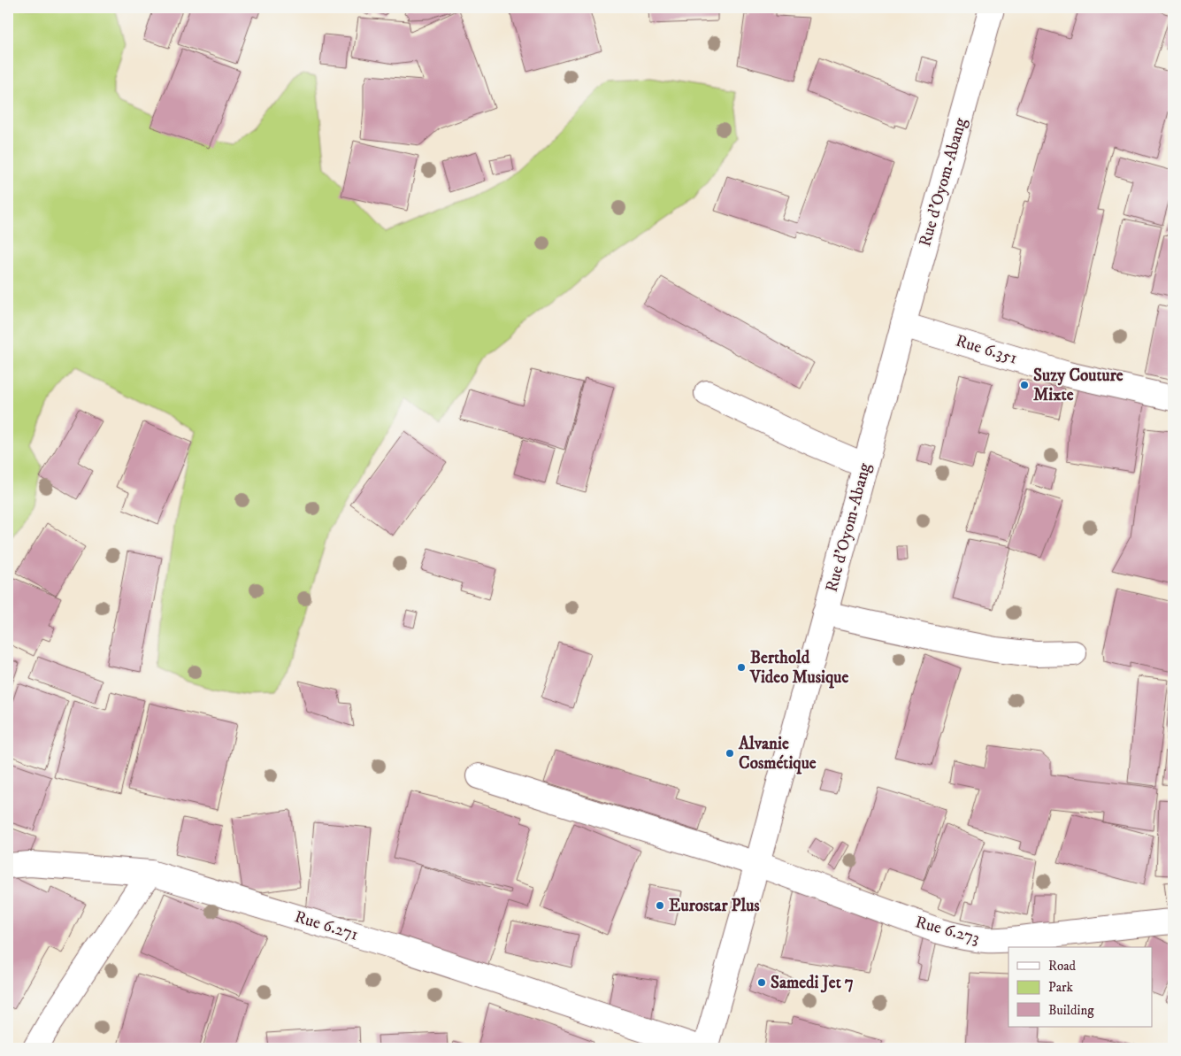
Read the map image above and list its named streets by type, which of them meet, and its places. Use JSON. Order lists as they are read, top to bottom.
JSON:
{
  "streets": {
    "street": [
      "Rue d'Oyom-Abang",
      "Rue 6.351",
      "Rue 6.271",
      "Rue 6.273"
    ]
  },
  "crossings": [
    ["Rue d'Oyom-Abang", "Rue 6.351"],
    ["Rue d'Oyom-Abang", "Rue 6.273"]
  ],
  "places": [
    "Suzy Couture Mixte",
    "Berthold Video Musique",
    "Alvanie Cosmétique",
    "Eurostar Plus",
    "Samedi Jet 7"
  ],
  "legend": ["Road", "Park", "Building"]
}
